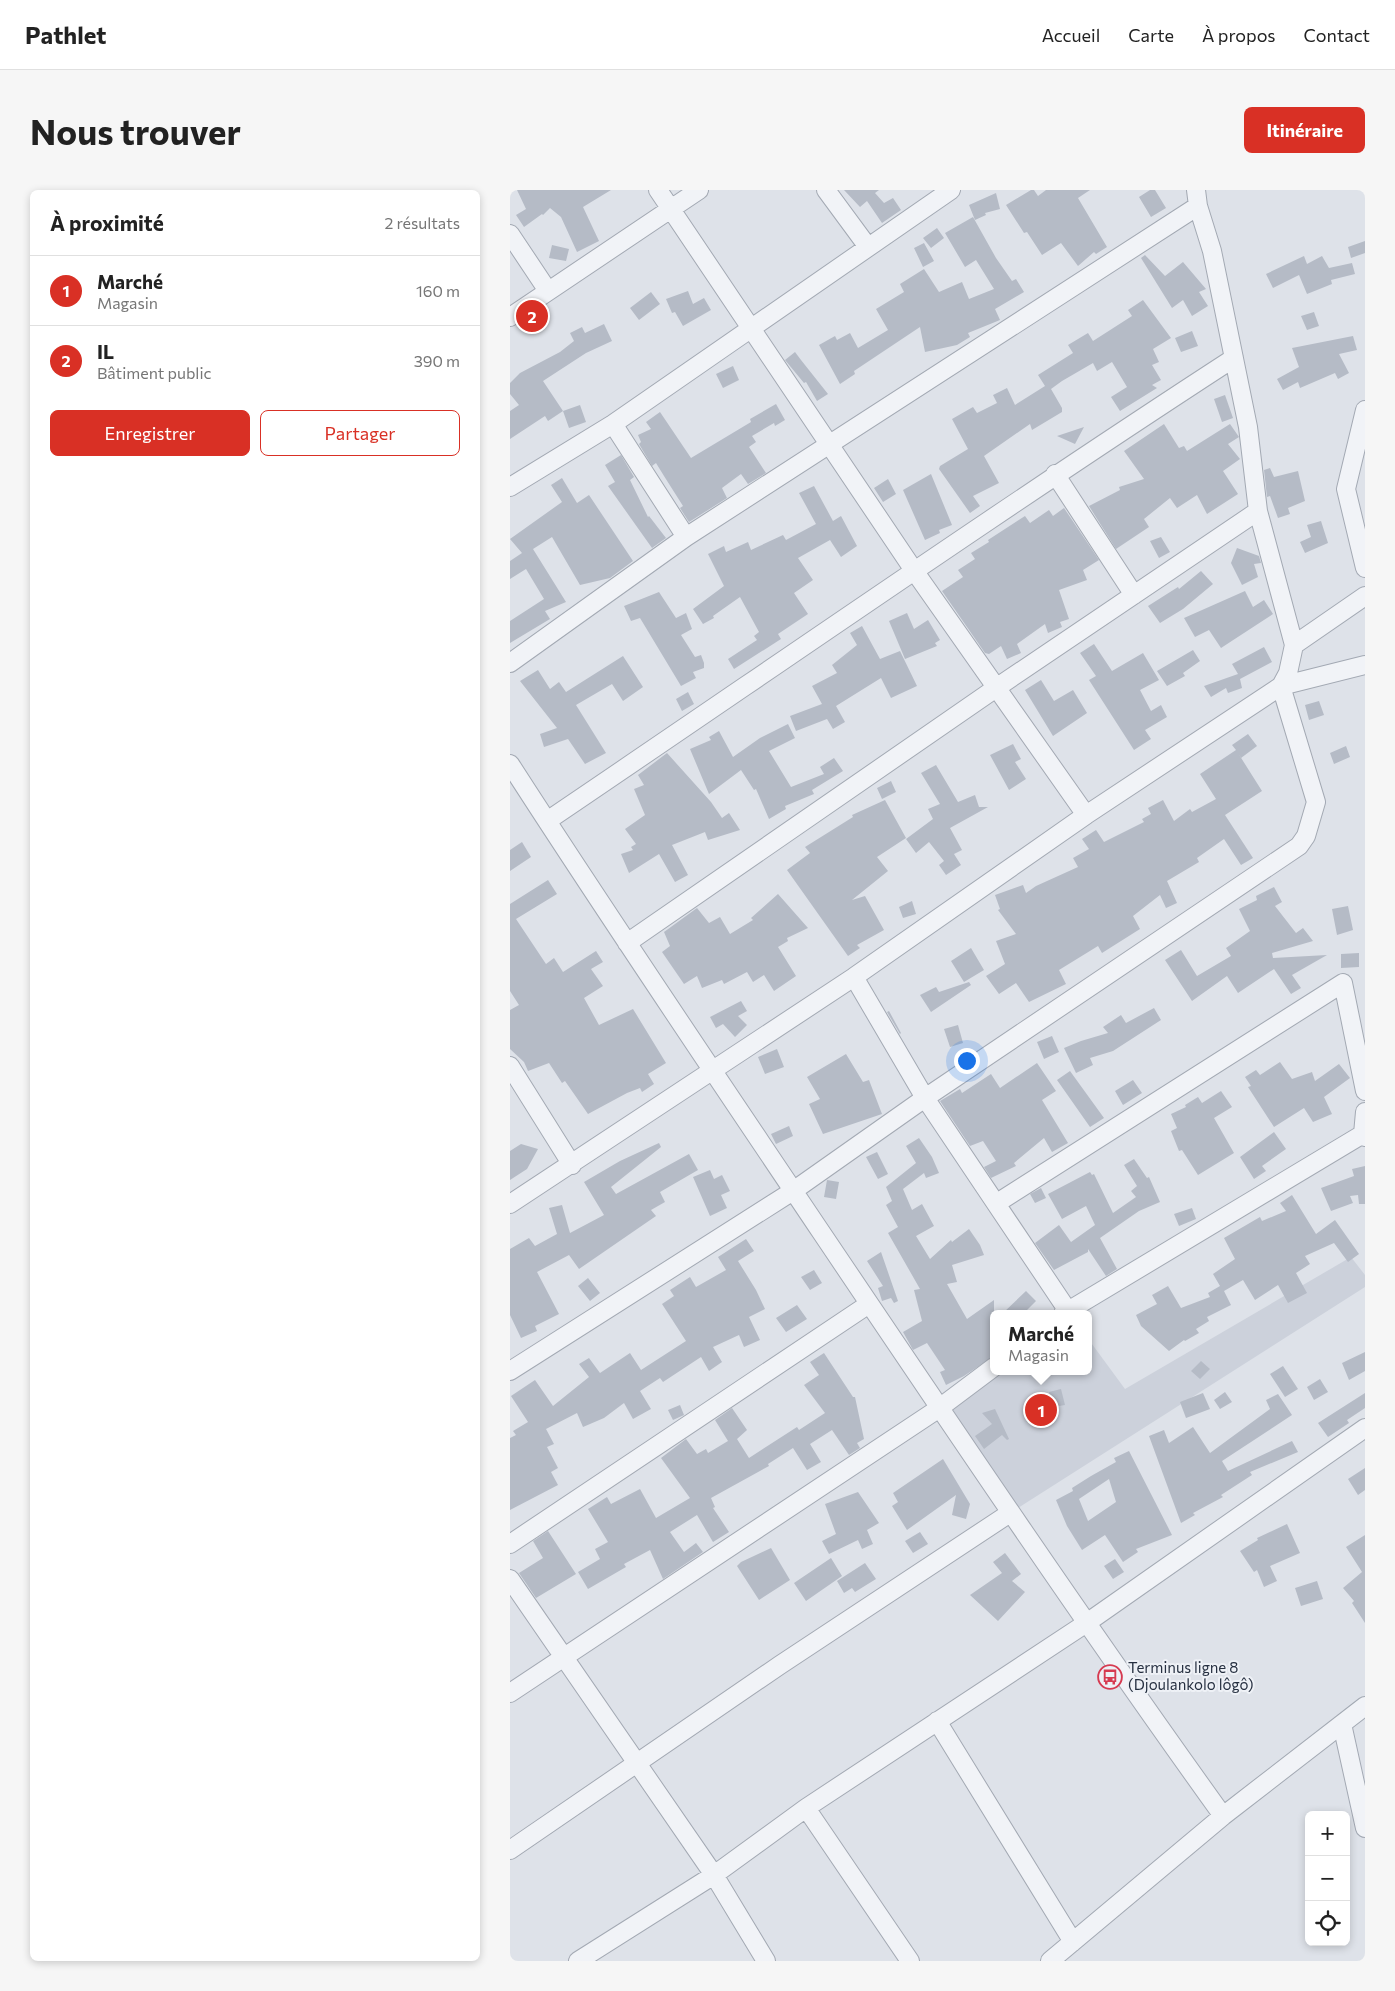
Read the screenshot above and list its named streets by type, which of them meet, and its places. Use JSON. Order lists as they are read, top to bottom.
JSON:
{
  "places": {
    "bus stop": ["Terminus ligne 8 (Djoulankolo lôgô)"]
  },
  "page": {
    "header": "Pathlet",
    "nav": [
      "Accueil",
      "Carte",
      "À propos",
      "Contact"
    ],
    "buttons": [
      "Itinéraire",
      ["Enregistrer", "Partager"]
    ],
    "title": "Nous trouver",
    "heading": ["À proximité", "2 résultats"],
    "list": [
      {
        "mark": "1",
        "name": "Marché",
        "note": "Magasin",
        "value": "160 m"
      },
      {
        "mark": "2",
        "name": "IL",
        "note": "Bâtiment public",
        "value": "390 m"
      }
    ],
    "pins": ["2", "1"],
    "popup": ["Marché", "Magasin"],
    "map_buttons": ["+", "−"]
  }
}
